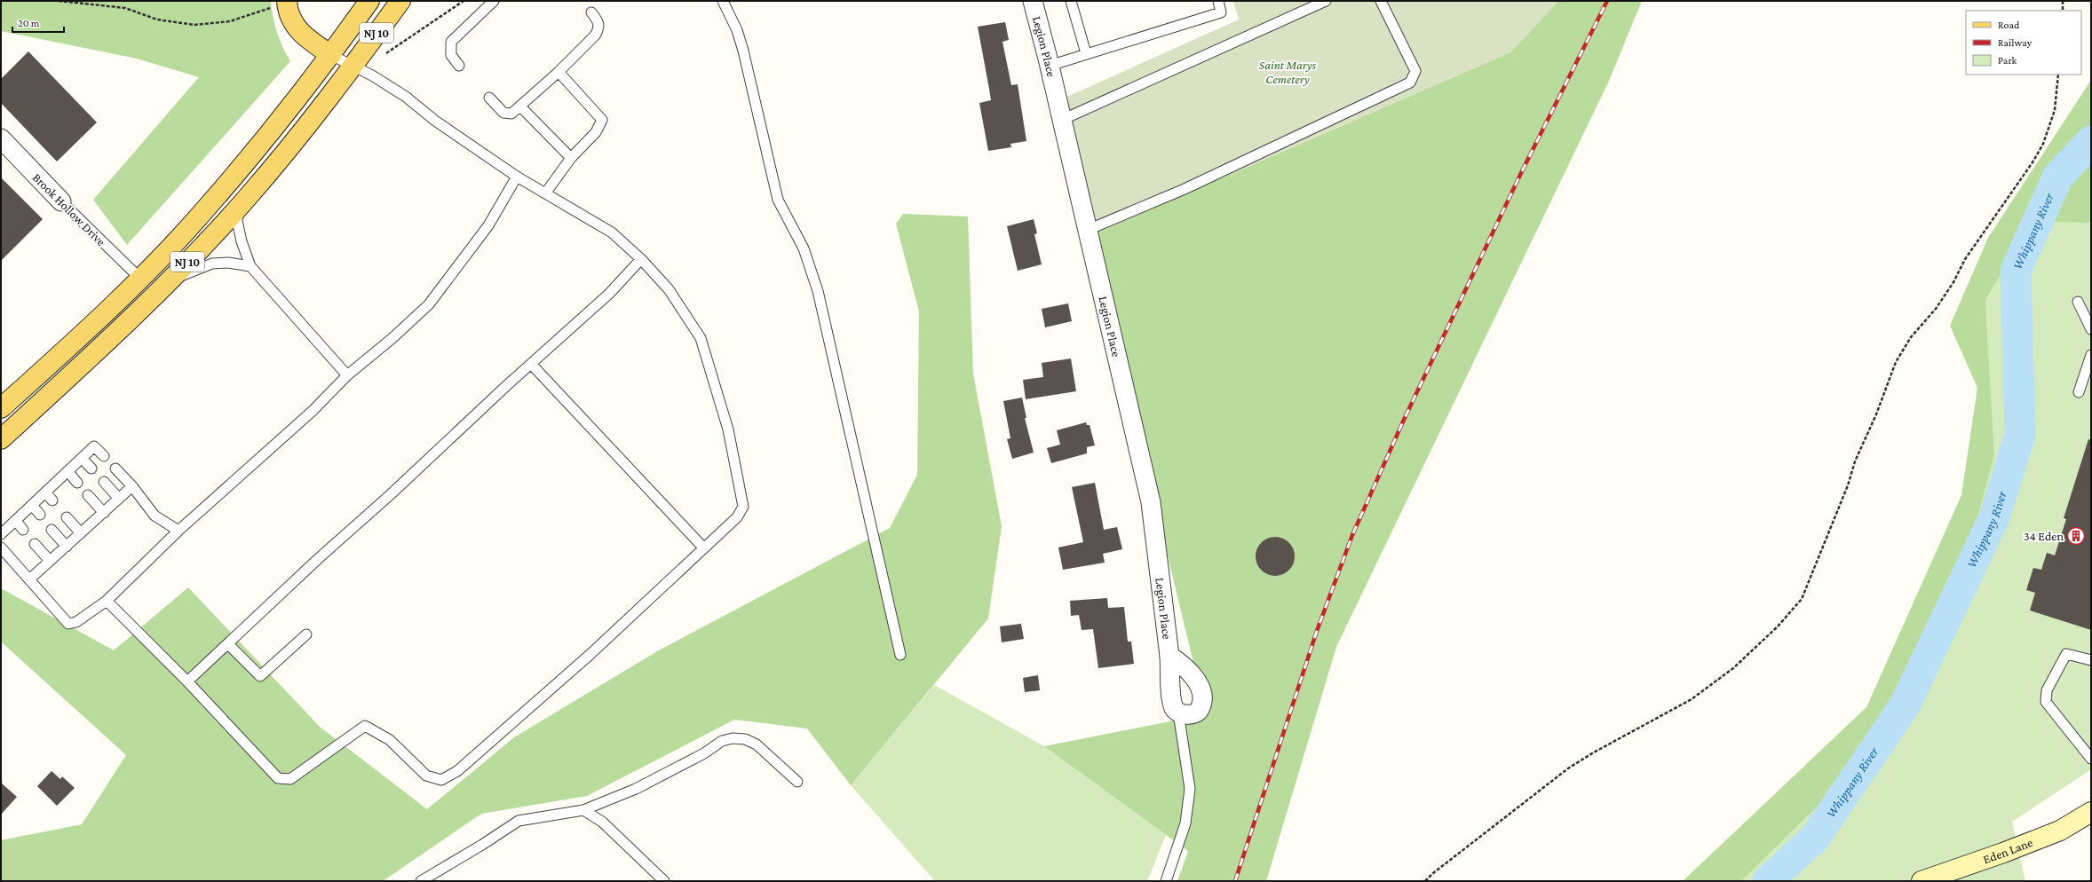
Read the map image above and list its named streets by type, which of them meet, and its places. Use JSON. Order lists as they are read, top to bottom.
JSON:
{
  "streets": {
    "main road": ["NJ 10"],
    "street": ["Legion Place", "Brook Hollow Drive", "Eden Lane"]
  },
  "crossings": [
    ["NJ 10", "Brook Hollow Drive"]
  ],
  "water": ["Whippany River"],
  "parks": ["Saint Marys Cemetery"],
  "places": {
    "building": ["34 Eden"]
  },
  "legend": ["Road", "Railway", "Park"],
  "scale_bar": "20 m"
}
